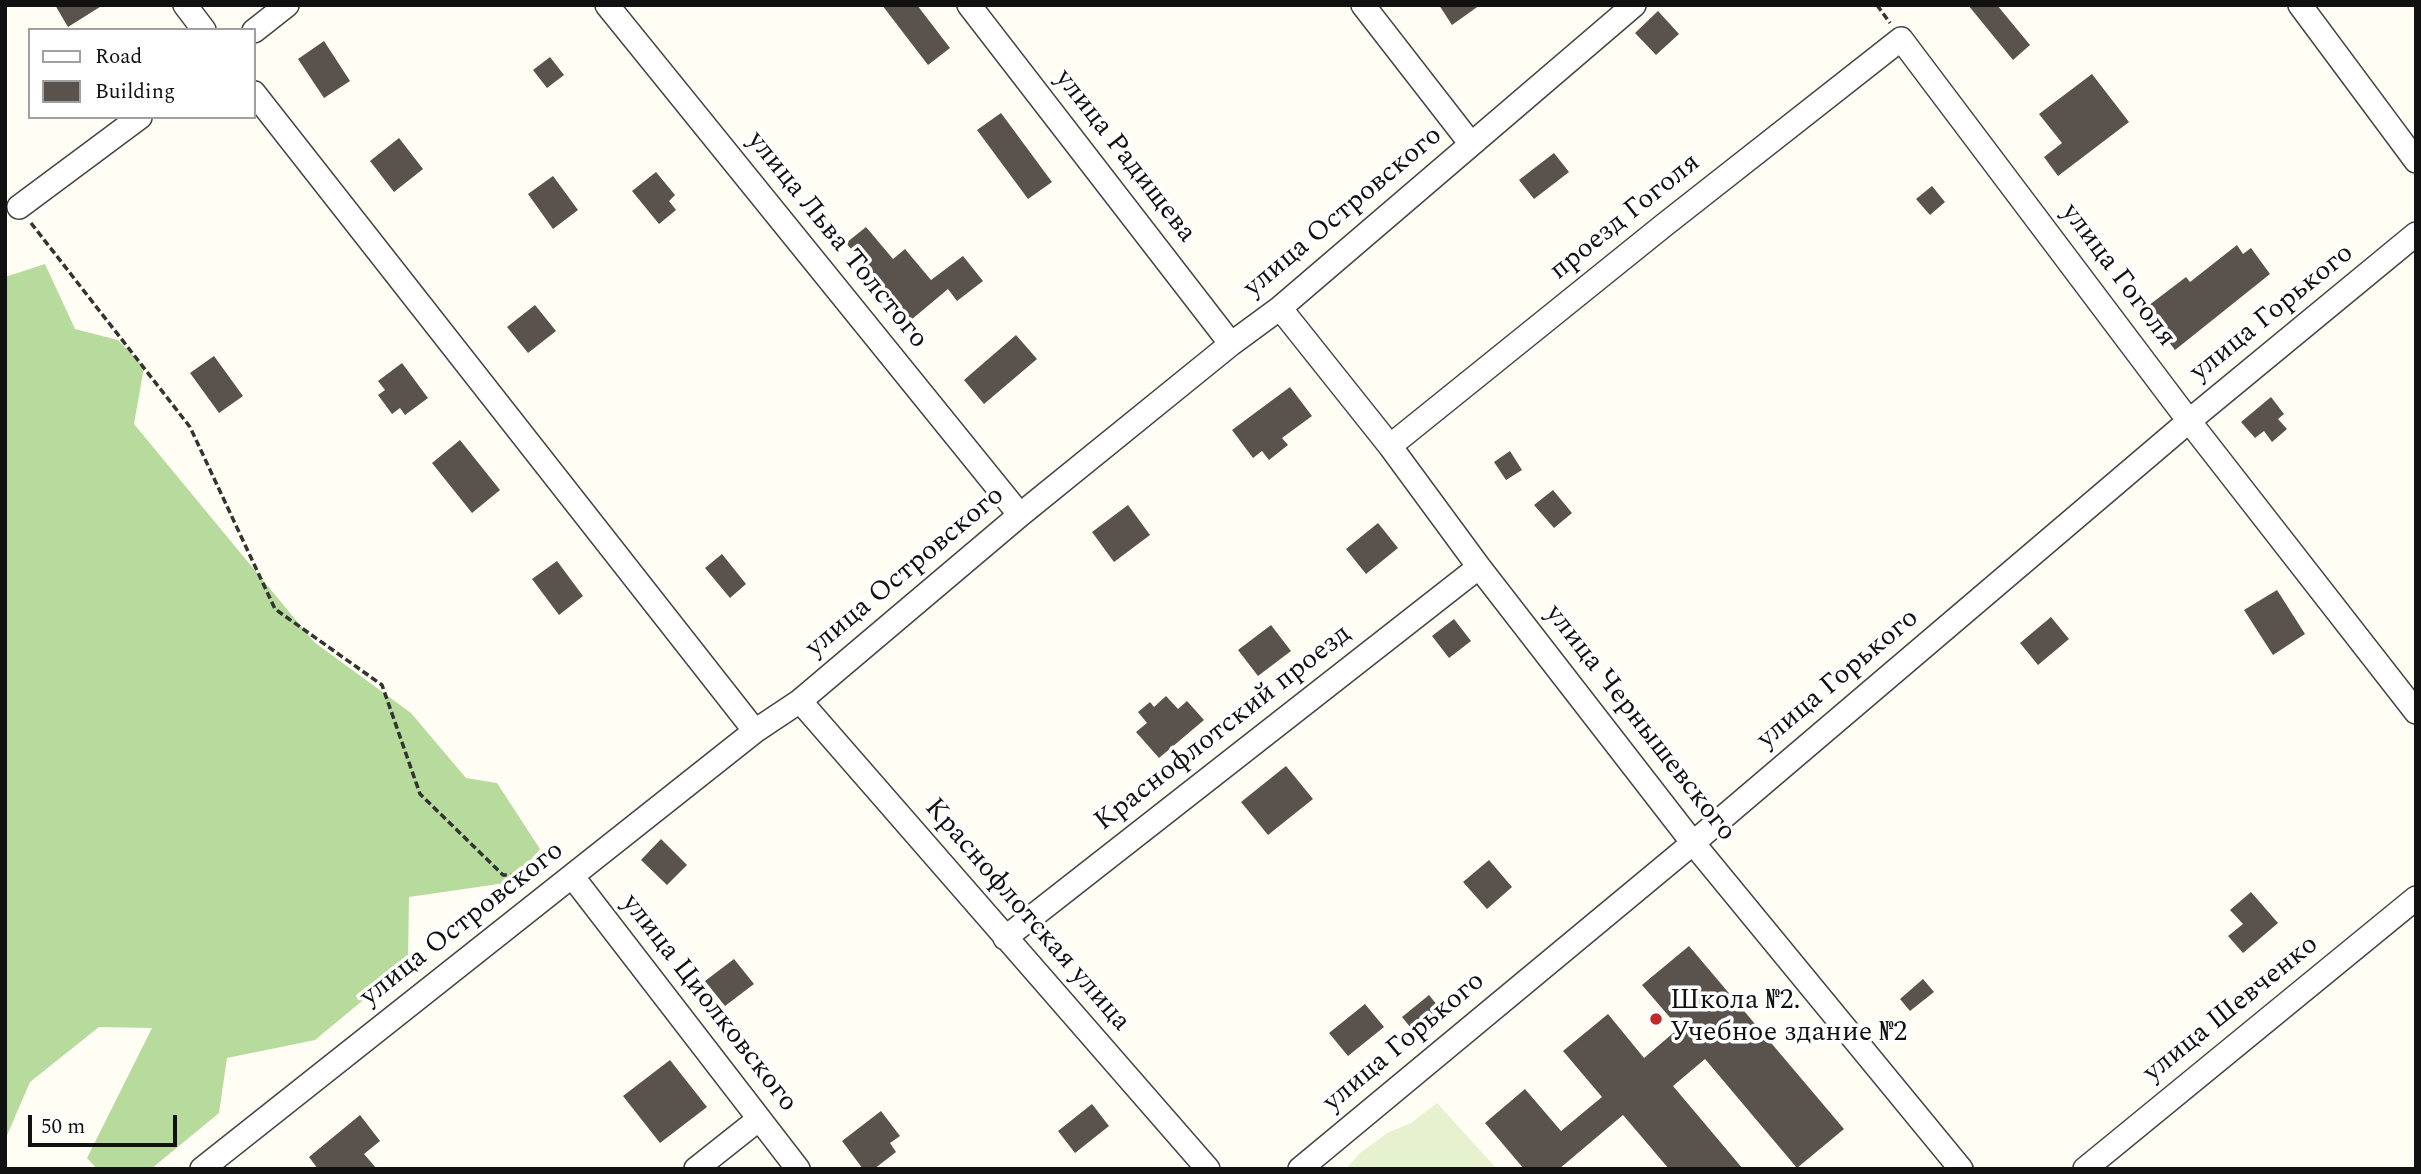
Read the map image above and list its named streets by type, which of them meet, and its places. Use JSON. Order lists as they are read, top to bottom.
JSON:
{
  "streets": {
    "street": [
      "улица Радищева",
      "улица Островского",
      "проезд Гоголя",
      "улица Льва Толстого",
      "улица Гоголя",
      "улица Горького",
      "улица Чернышевского",
      "Краснофлотский проезд",
      "Краснофлотская улица",
      "улица Циолковского",
      "улица Шевченко"
    ]
  },
  "crossings": [
    ["улица Радищева", "улица Островского"],
    ["улица Островского", "улица Льва Толстого"],
    ["улица Островского", "улица Чернышевского"],
    ["улица Островского", "Краснофлотская улица"],
    ["улица Островского", "улица Циолковского"],
    ["проезд Гоголя", "улица Гоголя"],
    ["проезд Гоголя", "улица Чернышевского"],
    ["улица Гоголя", "улица Горького"],
    ["улица Горького", "улица Чернышевского"],
    ["улица Чернышевского", "Краснофлотский проезд"],
    ["Краснофлотский проезд", "Краснофлотская улица"]
  ],
  "places": ["Школа №2. Учебное здание №2"],
  "legend": ["Road", "Building"],
  "scale_bar": "50 m"
}
